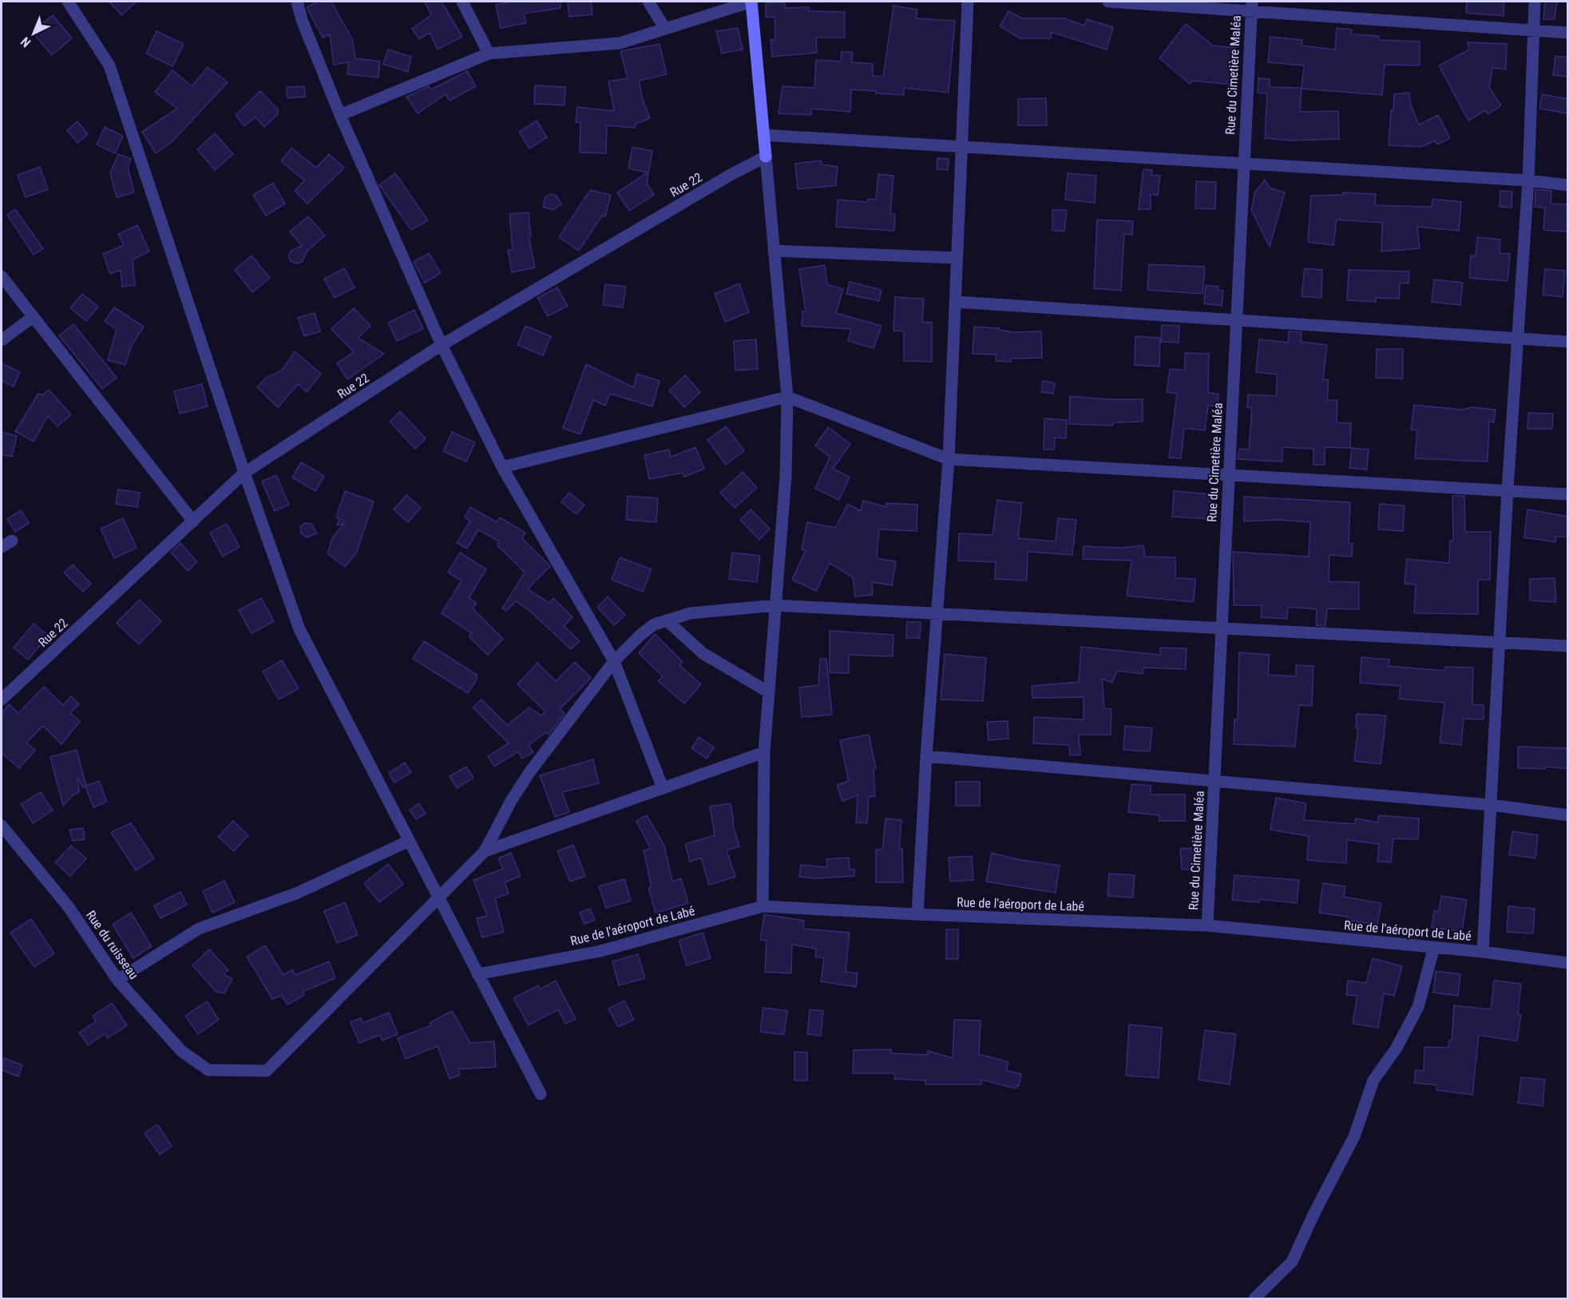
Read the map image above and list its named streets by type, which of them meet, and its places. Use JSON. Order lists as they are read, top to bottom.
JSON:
{
  "streets": {
    "street": [
      "Rue du Cimetière Maléa",
      "Rue 22",
      "Rue de l'aéroport de Labé",
      "Rue du ruisseau"
    ]
  },
  "crossings": [
    ["Rue du Cimetière Maléa", "Rue de l'aéroport de Labé"]
  ],
  "north": "bottom left"
}
